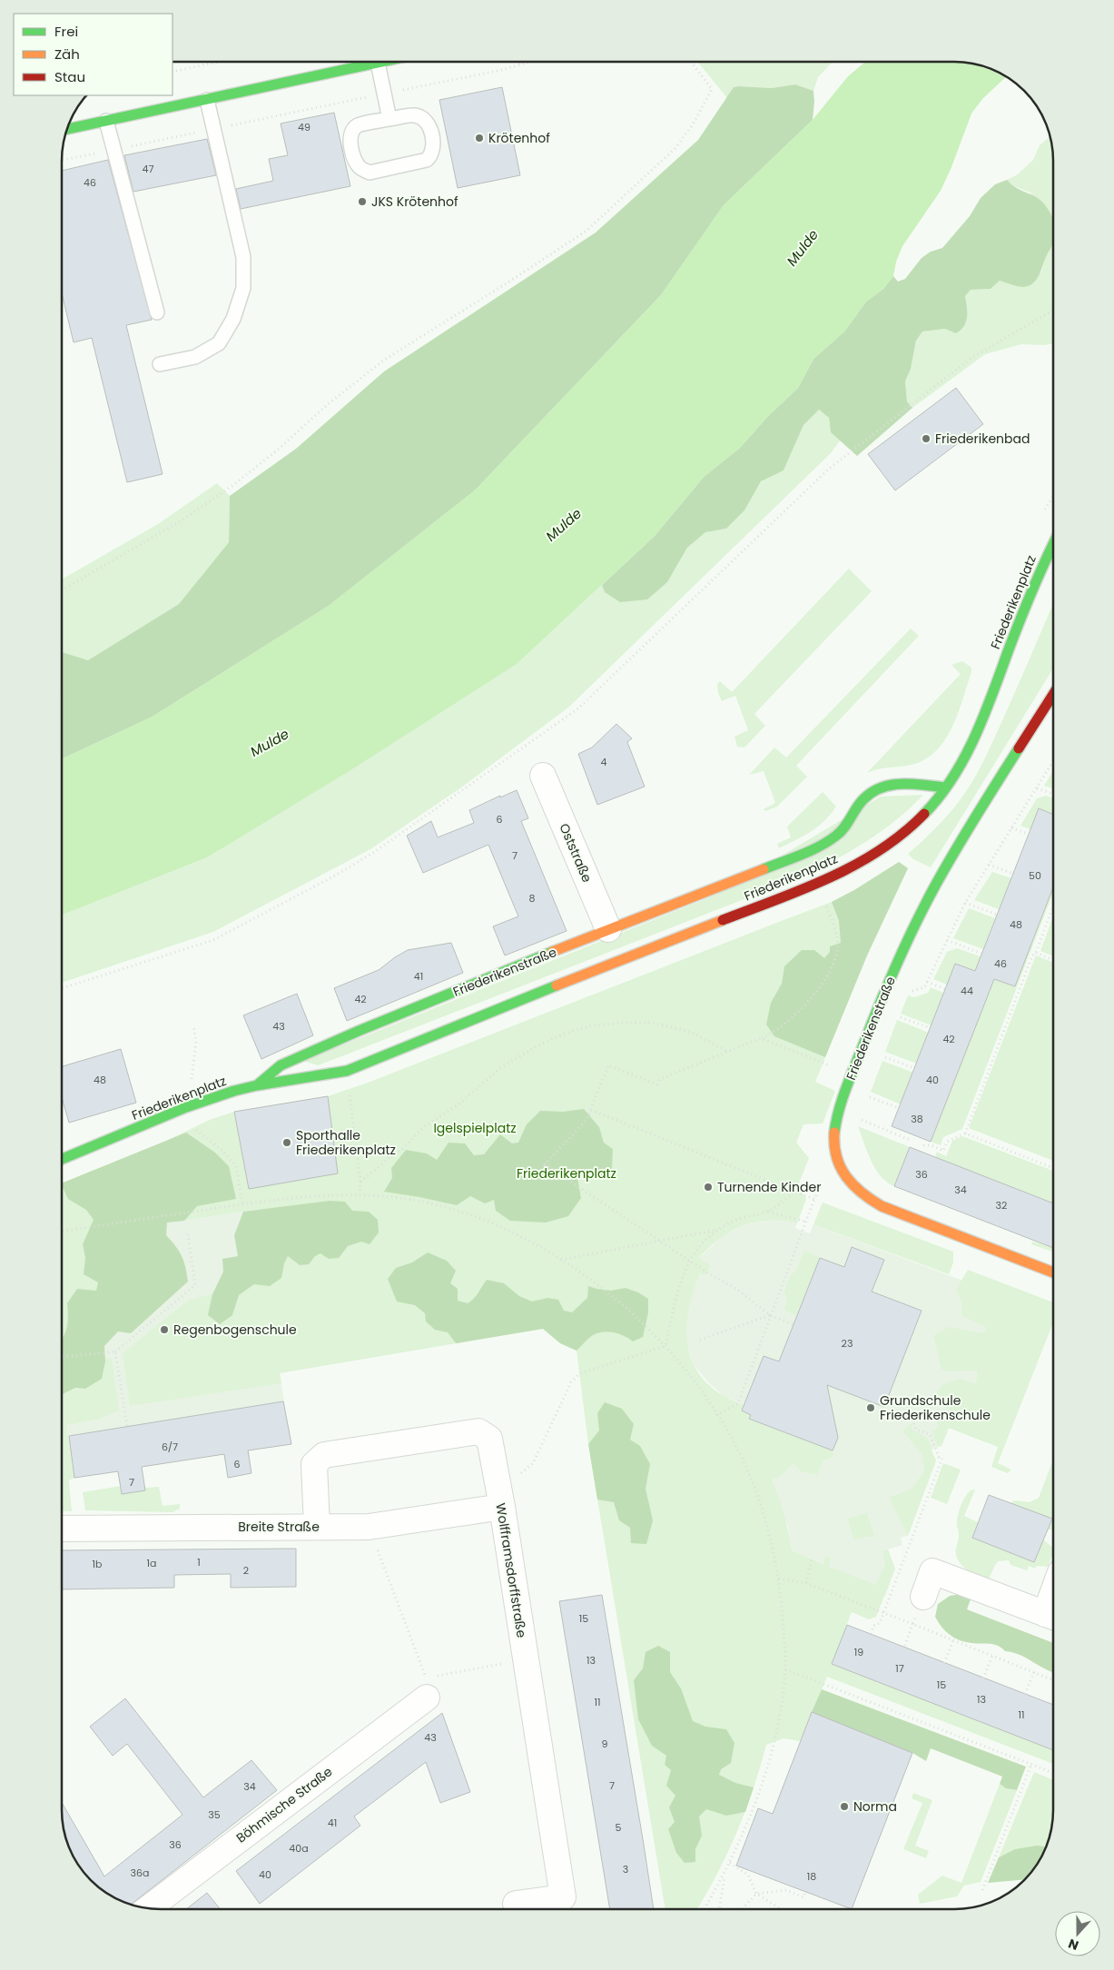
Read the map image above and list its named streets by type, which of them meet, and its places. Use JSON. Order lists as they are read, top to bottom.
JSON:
{
  "streets": {
    "main road": ["Friederikenplatz", "Friederikenstraße"],
    "street": [
      "Oststraße",
      "Breite Straße",
      "Wolfframsdorffstraße",
      "Böhmische Straße"
    ]
  },
  "crossings": [
    ["Friederikenplatz", "Friederikenstraße"],
    ["Oststraße", "Friederikenstraße"],
    ["Breite Straße", "Wolfframsdorffstraße"]
  ],
  "water": ["Mulde"],
  "parks": ["Igelspielplatz", "Friederikenplatz"],
  "places": [
    "Krötenhof",
    "JKS Krötenhof",
    "Friederikenbad",
    "Sporthalle Friederikenplatz",
    "Turnende Kinder",
    "Regenbogenschule",
    "Grundschule Friederikenschule",
    "Norma"
  ],
  "house_numbers": [
    "49",
    "47",
    "46",
    "4",
    "6",
    "7",
    "50",
    "8",
    "48",
    "46",
    "41",
    "44",
    "42",
    "43",
    "42",
    "48",
    "40",
    "38",
    "36",
    "34",
    "32",
    "23",
    "6/7",
    "6",
    "7",
    "1",
    "1a",
    "1b",
    "2",
    "15",
    "19",
    "13",
    "17",
    "15",
    "13",
    "11",
    "11",
    "43",
    "9",
    "7",
    "34",
    "35",
    "41",
    "5",
    "36",
    "40a",
    "3",
    "36a",
    "40",
    "18"
  ],
  "legend": ["Frei", "Zäh", "Stau"],
  "north": "bottom"
}
